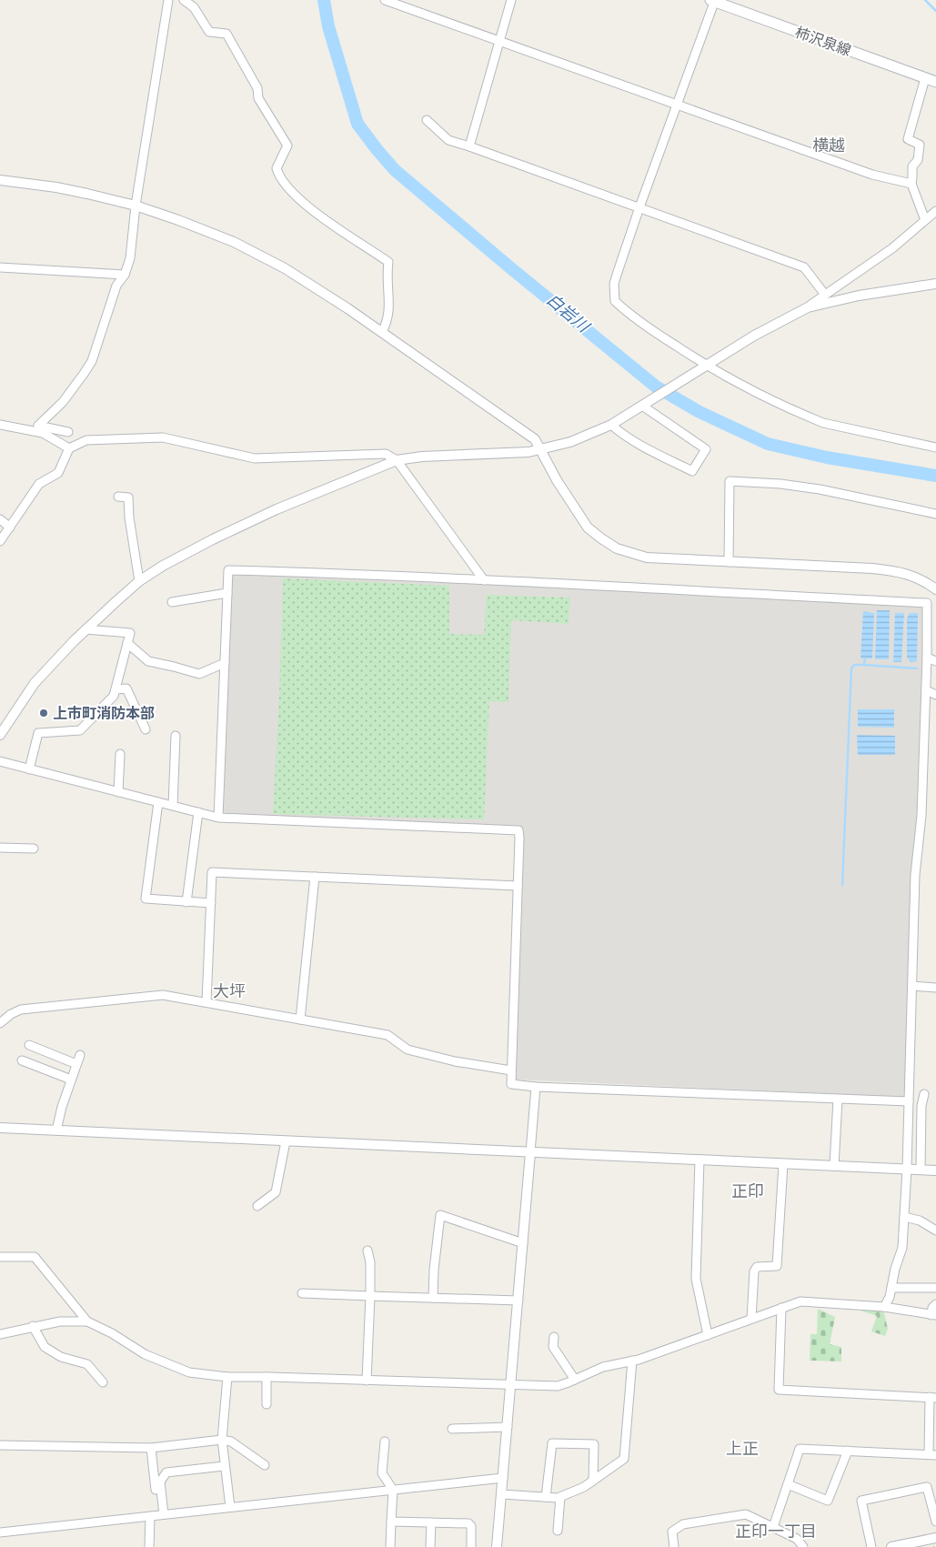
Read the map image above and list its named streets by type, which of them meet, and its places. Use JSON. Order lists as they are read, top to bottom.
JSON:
{
  "streets": {
    "main road": ["柿沢泉線"]
  },
  "districts": [
    "横越",
    "大坪",
    "正印",
    "上正",
    "正印一丁目"
  ],
  "water": ["白岩川"],
  "places": ["上市町消防本部"]
}
